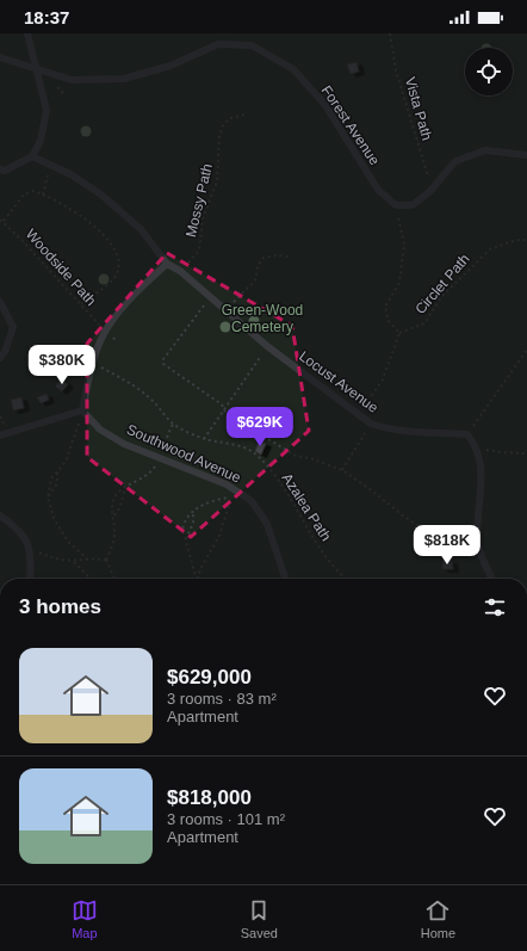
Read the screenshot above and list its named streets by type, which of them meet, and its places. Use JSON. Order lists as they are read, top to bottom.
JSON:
{
  "streets": {
    "lane": ["Forest Avenue", "Locust Avenue", "Southwood Avenue"],
    "path": [
      "Vista Path",
      "Mossy Path",
      "Woodside Path",
      "Circlet Path",
      "Azalea Path"
    ]
  },
  "crossings": [
    ["Mossy Path", "Locust Avenue"]
  ],
  "parks": ["Green-Wood Cemetery"],
  "page": {
    "status": "18:37",
    "price": ["$380K", "$629K", "$818K"],
    "heading": "3 homes",
    "list": [
      {
        "name": "$629,000",
        "note": "3 rooms · 83 m² · Apartment"
      },
      {
        "name": "$818,000",
        "note": "3 rooms · 101 m² · Apartment"
      }
    ],
    "tabs": ["Map", "Saved", "Home"]
  }
}
